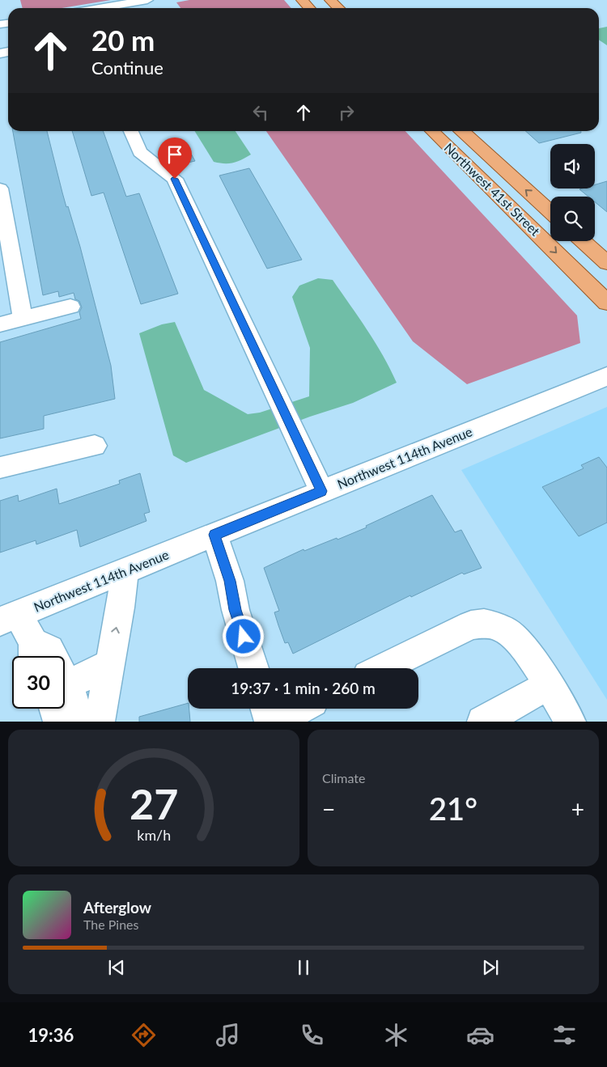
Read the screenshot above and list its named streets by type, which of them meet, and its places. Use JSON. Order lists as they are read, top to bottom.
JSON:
{
  "streets": {
    "main road": ["Northwest 41st Street"],
    "street": ["Northwest 114th Avenue"]
  },
  "page": {
    "turn": ["20 m", "Continue"],
    "limit": "30",
    "trip": "19:37 · 1 min · 260 m",
    "tile": "Climate",
    "heat": ["−", "21°", "+"],
    "song": ["Afterglow", "The Pines"],
    "tabs": "19:36",
    "gauge": ["27", "km/h"]
  }
}
